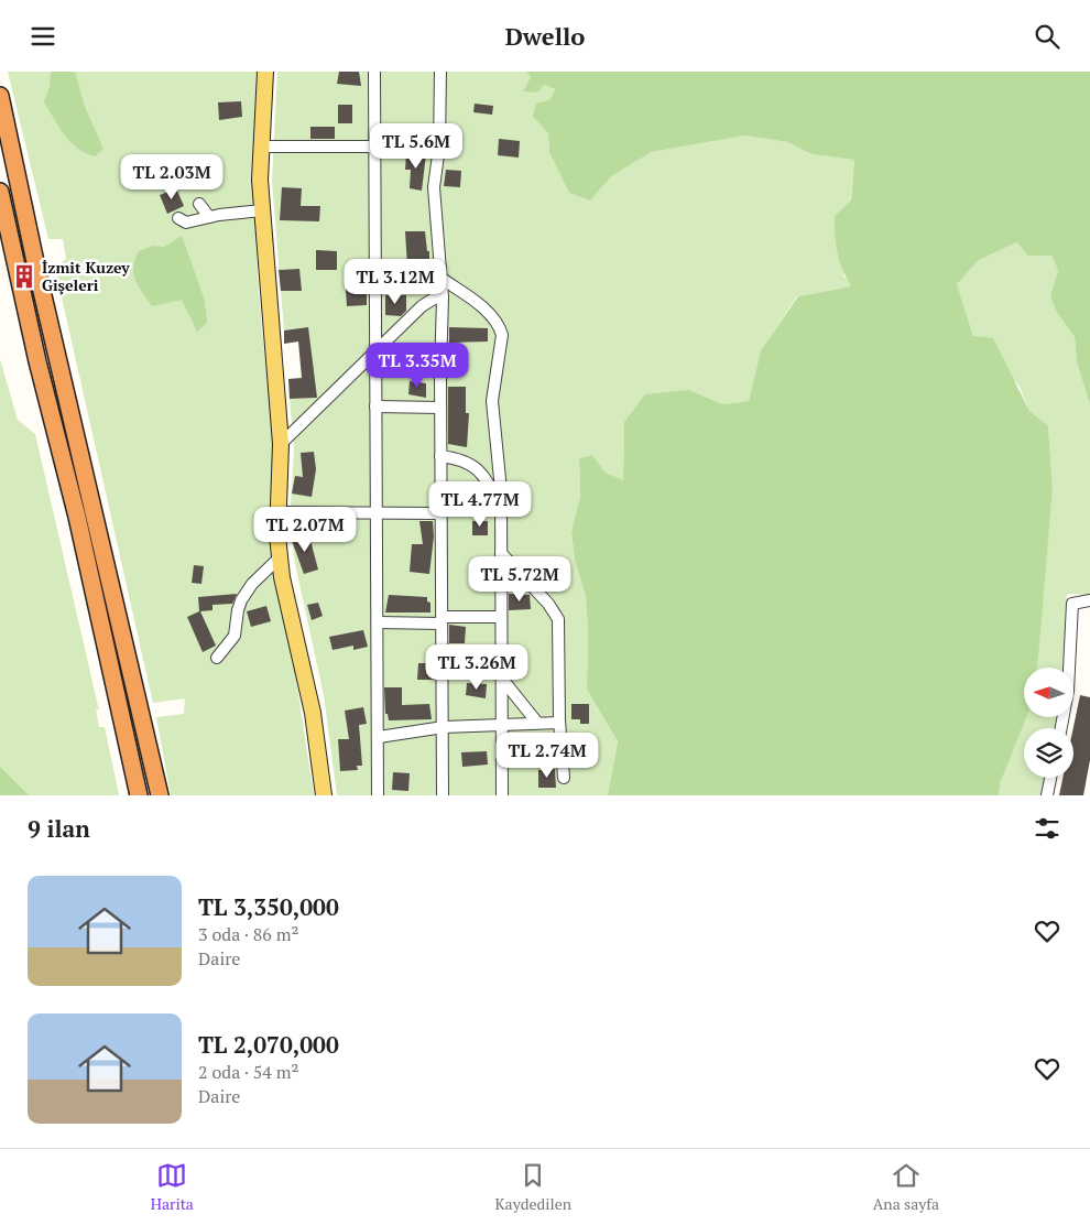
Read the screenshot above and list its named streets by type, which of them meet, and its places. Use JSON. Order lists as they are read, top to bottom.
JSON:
{
  "places": {
    "building": ["İzmit Kuzey Gişeleri"]
  },
  "north": "left",
  "page": {
    "header": "Dwello",
    "price": [
      "TL 5.6M",
      "TL 2.03M",
      "TL 3.12M",
      "TL 3.35M",
      "TL 4.77M",
      "TL 2.07M",
      "TL 5.72M",
      "TL 3.26M",
      "TL 2.74M"
    ],
    "heading": "9 ilan",
    "list": [
      {
        "name": "TL 3,350,000",
        "note": "3 oda · 86 m² · Daire"
      },
      {
        "name": "TL 2,070,000",
        "note": "2 oda · 54 m² · Daire"
      }
    ],
    "tabs": ["Harita", "Kaydedilen", "Ana sayfa"]
  }
}
